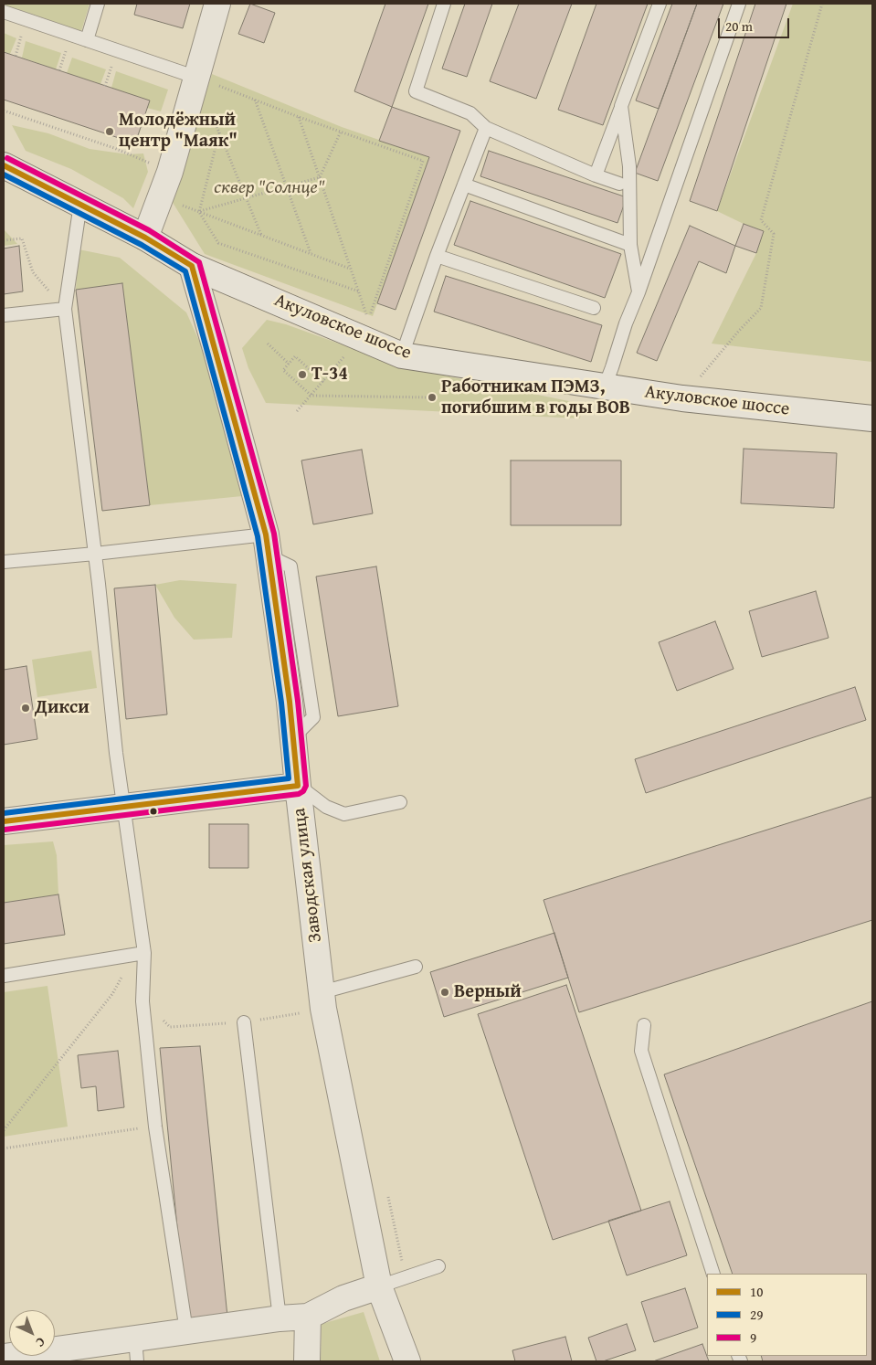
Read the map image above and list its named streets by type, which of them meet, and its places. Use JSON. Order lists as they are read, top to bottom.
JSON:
{
  "streets": {
    "street": ["Акуловское шоссе", "Заводская улица"]
  },
  "crossings": [
    ["Акуловское шоссе", "Заводская улица"]
  ],
  "parks": ["сквер \"Солнце\""],
  "places": [
    "Молодёжный центр \"Маяк\"",
    "Т-34",
    "Работникам ПЭМЗ, погибшим в годы ВОВ",
    "Дикси",
    "Верный"
  ],
  "lines": ["transit line 9", "transit line 10", "transit line 29"],
  "legend": ["10", "29", "9"],
  "scale_bar": "20 m",
  "north": "bottom right"
}
